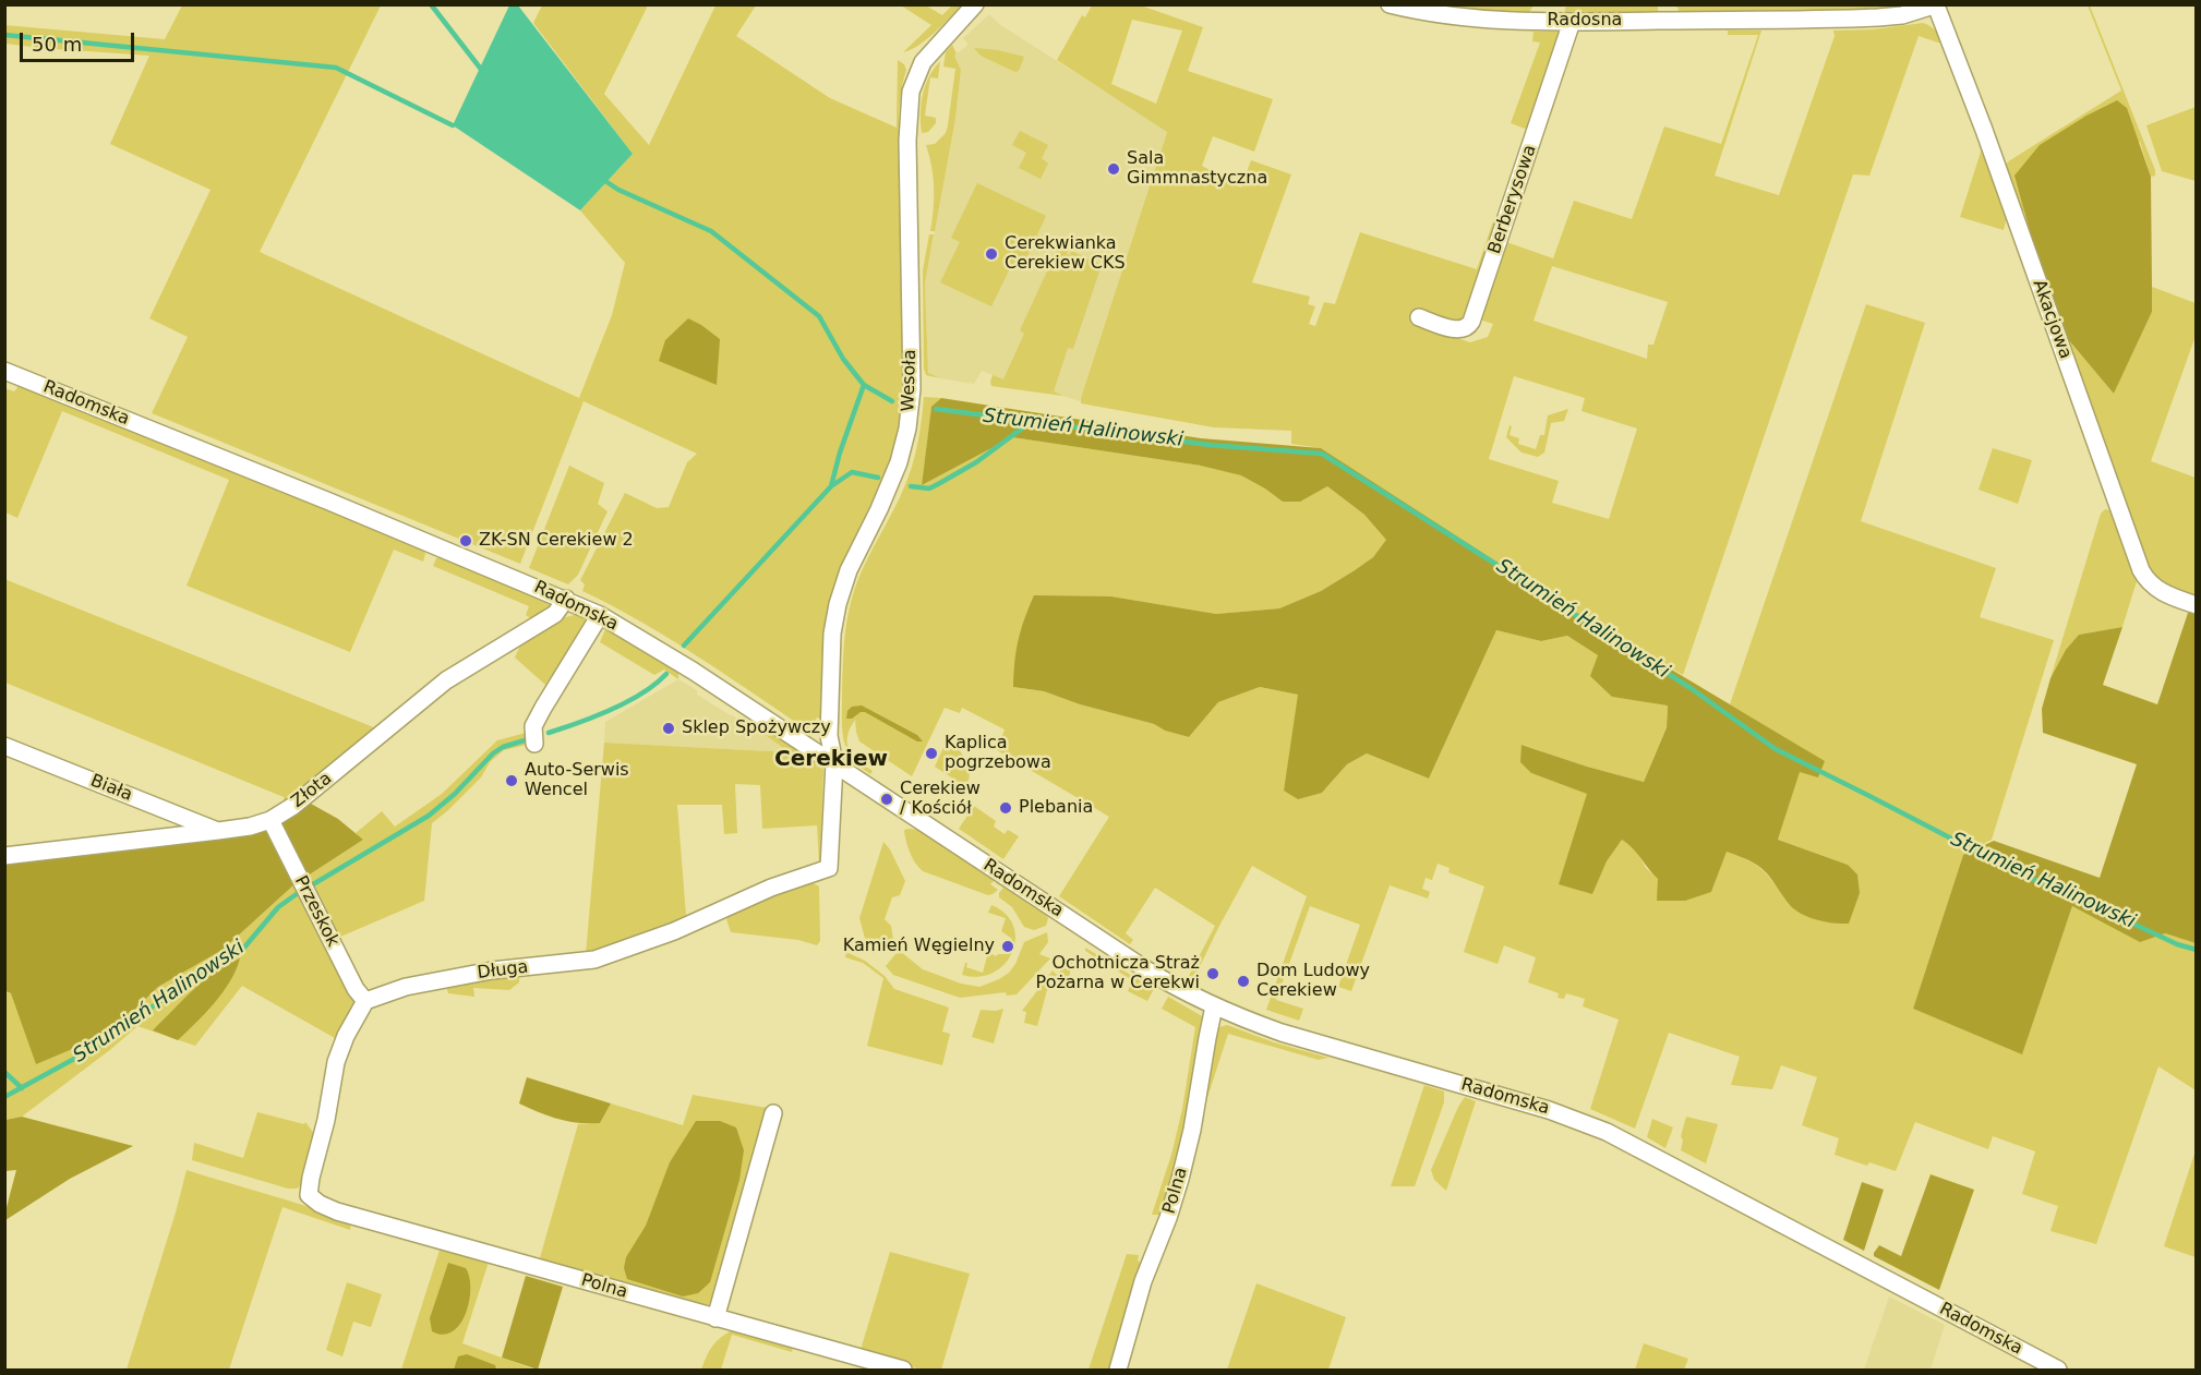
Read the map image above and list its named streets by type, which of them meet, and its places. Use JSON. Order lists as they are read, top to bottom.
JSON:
{
  "streets": {
    "street": [
      "Radosna",
      "Berberysowa",
      "Akacjowa",
      "Wesoła",
      "Radomska",
      "Biała",
      "Złota",
      "Przeskok",
      "Długa",
      "Polna"
    ]
  },
  "crossings": [
    ["Radosna", "Berberysowa"],
    ["Radosna", "Akacjowa"],
    ["Wesoła", "Radomska"],
    ["Wesoła", "Długa"],
    ["Radomska", "Złota"],
    ["Radomska", "Polna"],
    ["Biała", "Złota"],
    ["Złota", "Przeskok"],
    ["Przeskok", "Długa"],
    ["Przeskok", "Polna"],
    ["Długa", "Polna"]
  ],
  "districts": ["Cerekiew"],
  "water": ["Strumień Halinowski"],
  "places": [
    "Sala Gimmnastyczna",
    "Cerekwianka Cerekiew CKS",
    "ZK-SN Cerekiew 2",
    "Sklep Spożywczy",
    "Kaplica pogrzebowa",
    "Auto-Serwis Wencel",
    "Cerekiew / Kościół",
    "Plebania",
    "Kamień Węgielny",
    "Ochotnicza Straż Pożarna w Cerekwi",
    "Dom Ludowy Cerekiew"
  ],
  "scale_bar": "50 m"
}
